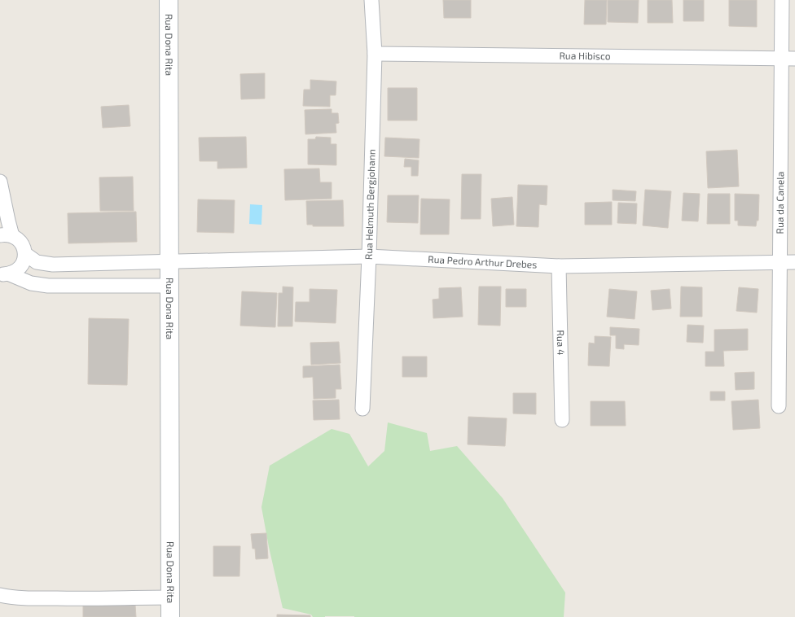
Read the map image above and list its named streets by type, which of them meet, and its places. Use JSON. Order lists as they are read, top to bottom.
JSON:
{
  "streets": {
    "main road": ["Rua Dona Rita"],
    "street": [
      "Rua Hibisco",
      "Rua da Canela",
      "Rua Helmuth Bergjohann",
      "Rua Pedro Arthur Drebes",
      "Rua 4"
    ]
  },
  "crossings": [
    ["Rua Dona Rita", "Rua Pedro Arthur Drebes"],
    ["Rua Hibisco", "Rua da Canela"],
    ["Rua Hibisco", "Rua Helmuth Bergjohann"],
    ["Rua da Canela", "Rua Pedro Arthur Drebes"],
    ["Rua Helmuth Bergjohann", "Rua Pedro Arthur Drebes"],
    ["Rua Pedro Arthur Drebes", "Rua 4"]
  ]
}
